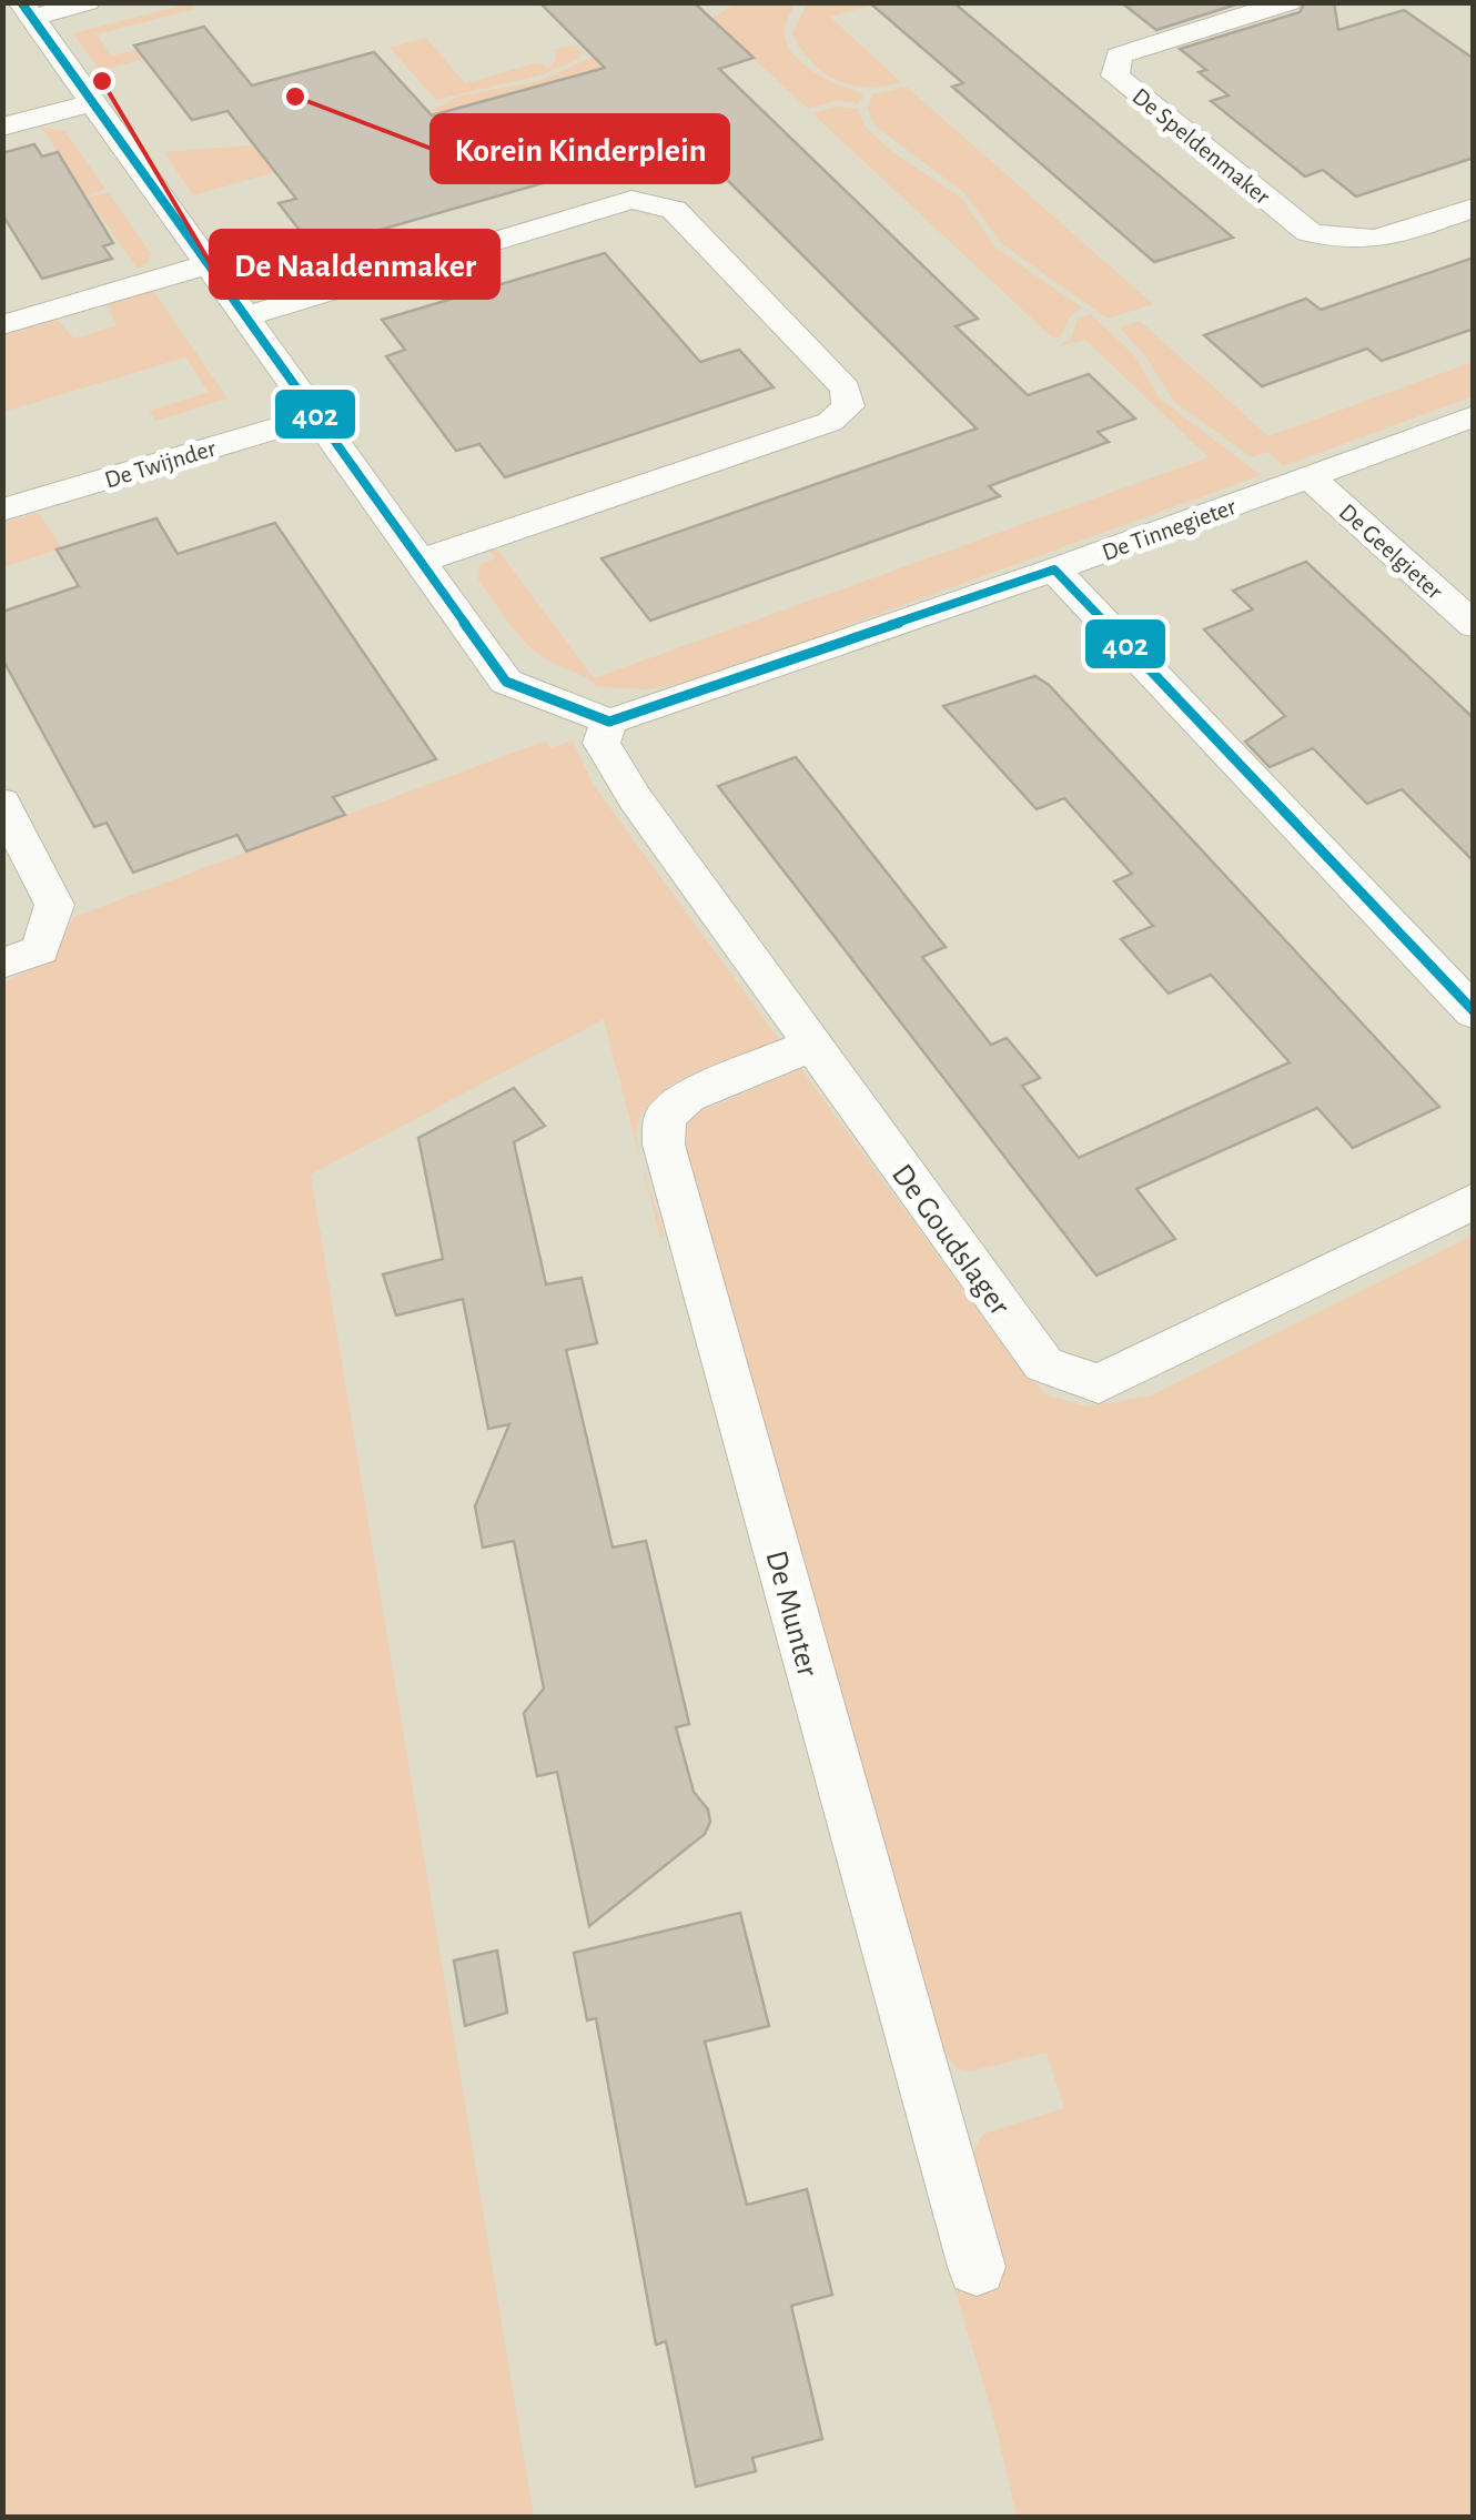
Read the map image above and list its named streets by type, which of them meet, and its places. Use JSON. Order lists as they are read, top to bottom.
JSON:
{
  "streets": {
    "street": [
      "De Speldenmaker",
      "De Twijnder",
      "De Tinnegieter",
      "De Geelgieter",
      "De Goudslager",
      "De Munter"
    ]
  },
  "crossings": [
    ["De Tinnegieter", "De Geelgieter"],
    ["De Tinnegieter", "De Goudslager"],
    ["De Goudslager", "De Munter"]
  ],
  "places": ["De Naaldenmaker", "Korein Kinderplein"],
  "lines": ["transit line 402"]
}
